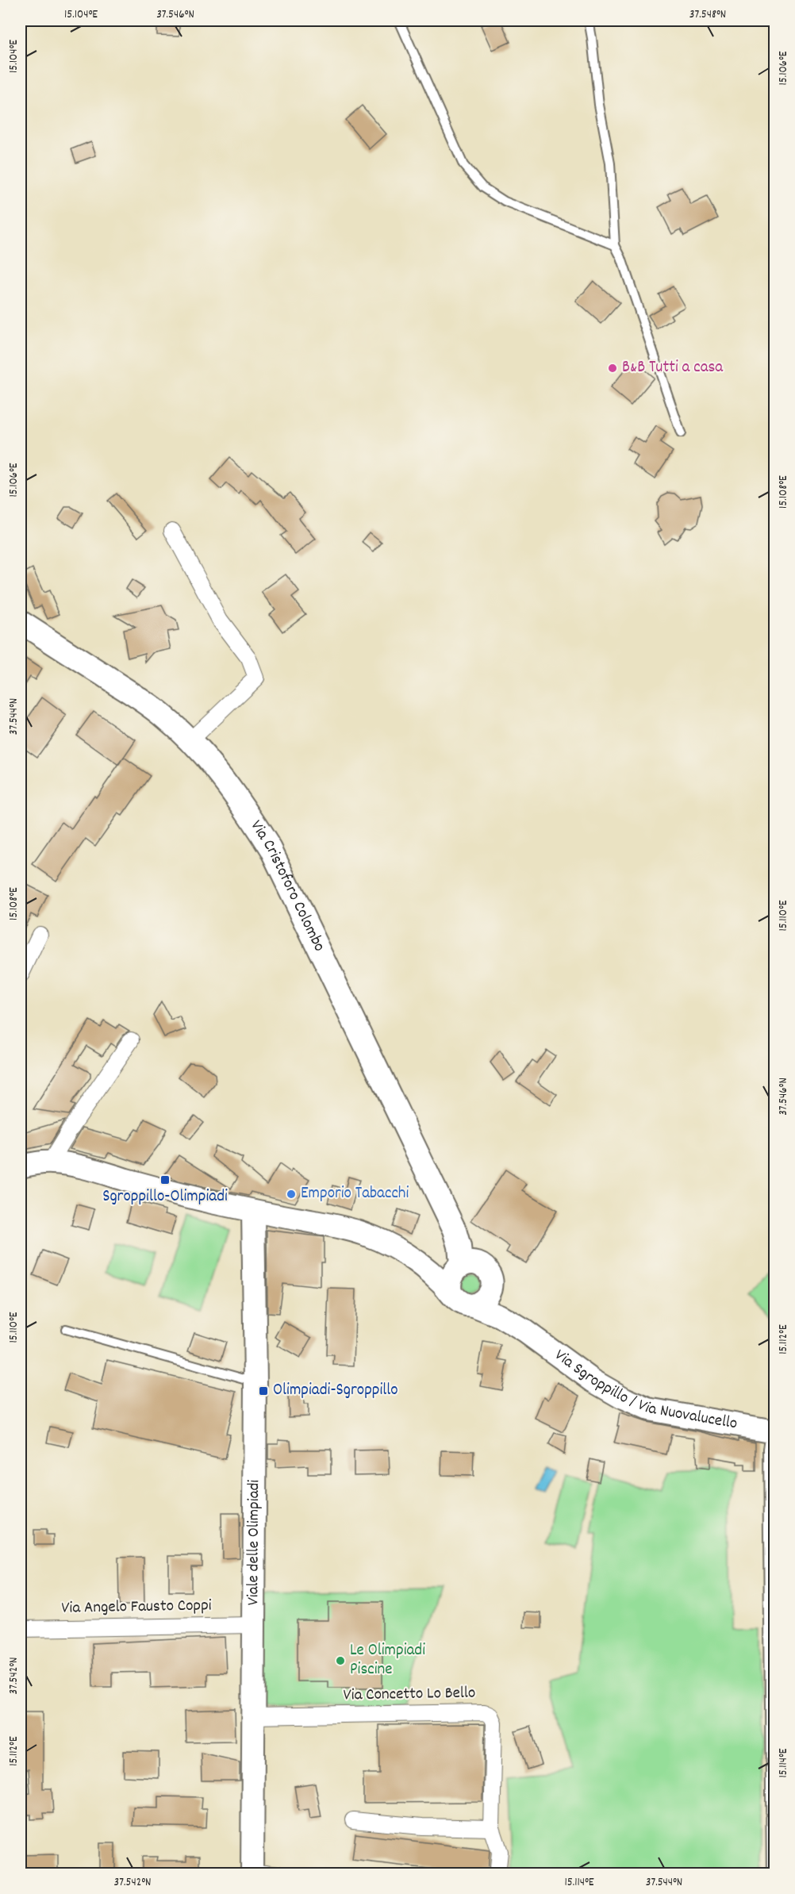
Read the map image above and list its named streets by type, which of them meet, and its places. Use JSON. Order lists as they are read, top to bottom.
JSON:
{
  "streets": {
    "street": [
      "Via Cristoforo Colombo",
      "Via Sgroppillo / Via Nuovalucello",
      "Viale delle Olimpiadi",
      "Via Angelo Fausto Coppi",
      "Via Concetto Lo Bello"
    ]
  },
  "crossings": [
    ["Viale delle Olimpiadi", "Via Angelo Fausto Coppi"],
    ["Viale delle Olimpiadi", "Via Concetto Lo Bello"]
  ],
  "places": {
    "other": ["B&B Tutti a casa", "Emporio Tabacchi", "Le Olimpiadi Piscine"],
    "transit": ["Sgroppillo-Olimpiadi", "Olimpiadi-Sgroppillo"]
  },
  "coordinates": [
    "15.104°E",
    "37.546°N",
    "37.548°N",
    "15.106°E",
    "15.108°E",
    "37.544°N",
    "15.110°E",
    "15.112°E",
    "37.542°N",
    "15.114°E"
  ]
}
